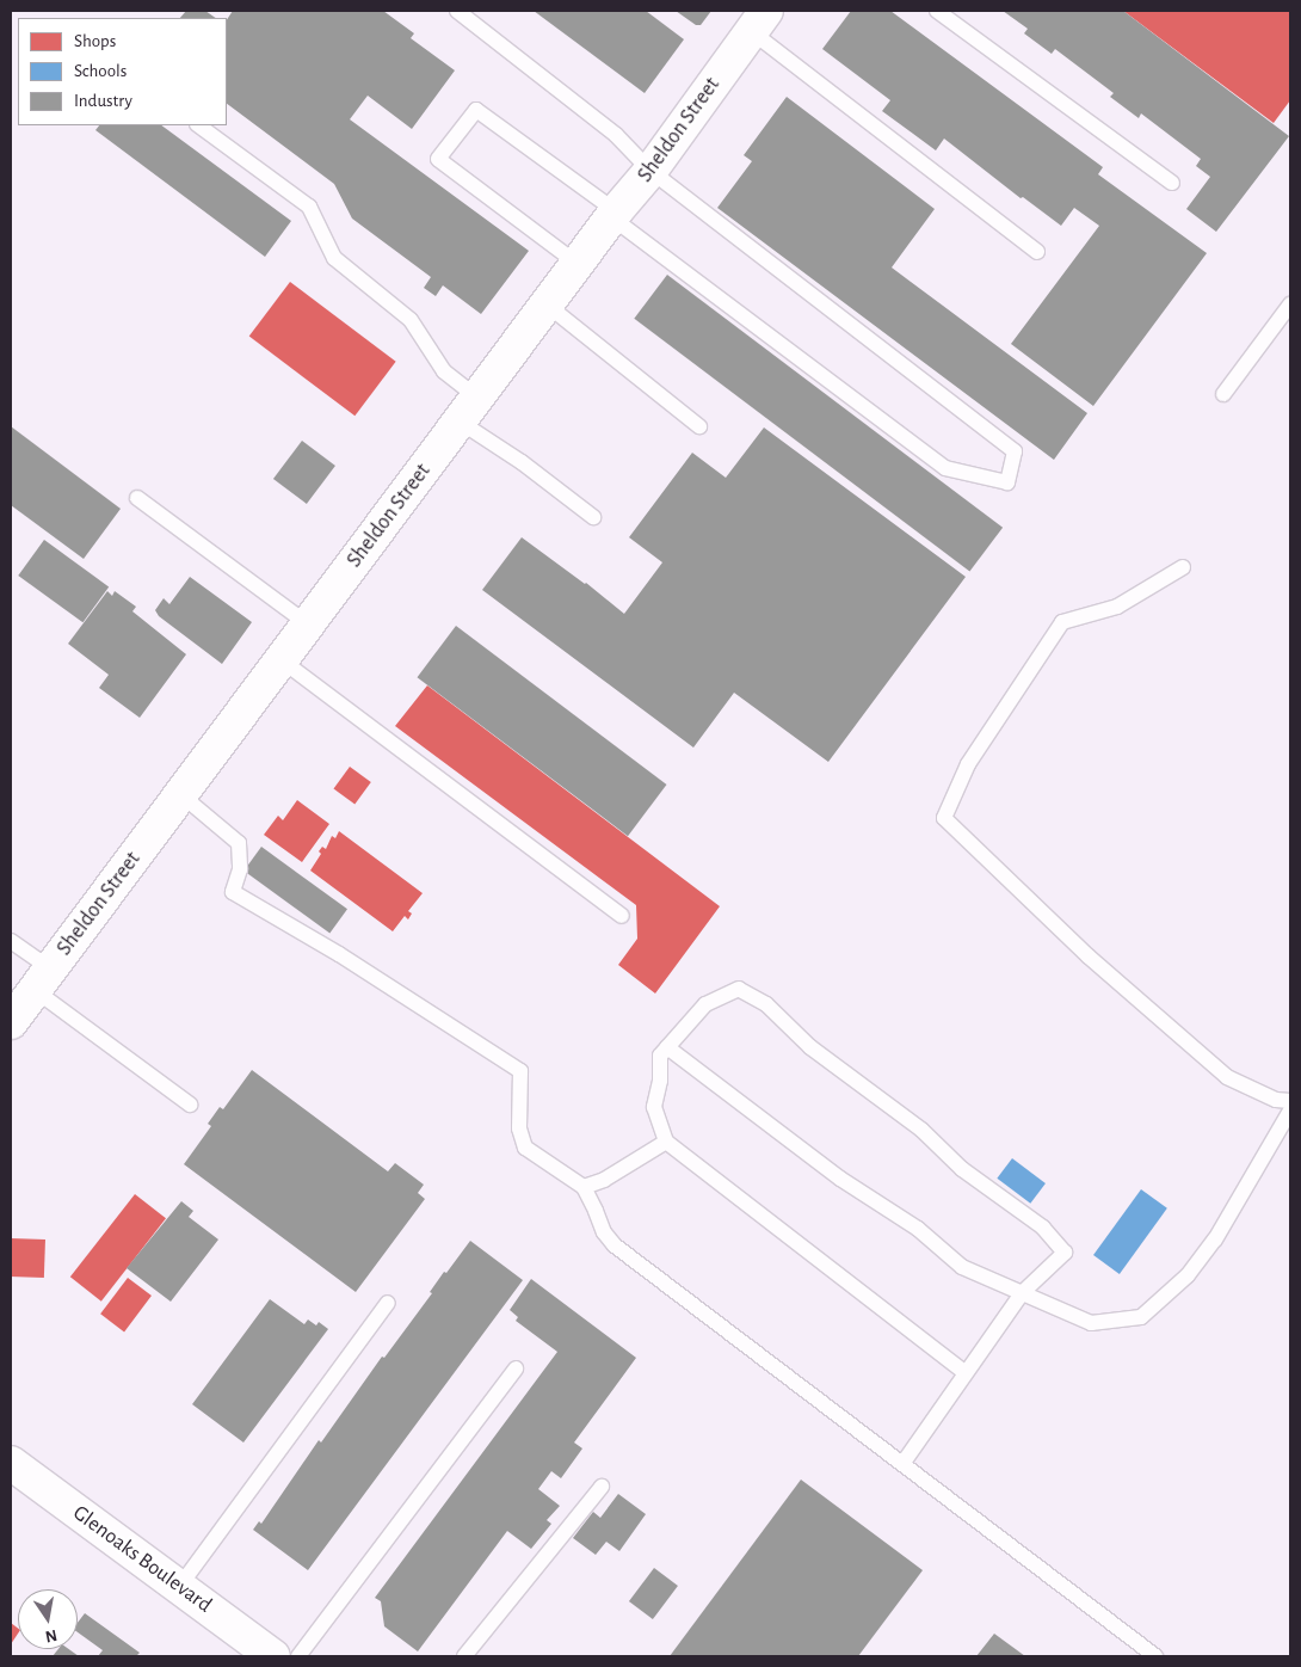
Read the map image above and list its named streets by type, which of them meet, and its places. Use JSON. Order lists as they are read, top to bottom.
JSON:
{
  "streets": {
    "main road": ["Sheldon Street", "Glenoaks Boulevard"]
  },
  "legend": ["Shops", "Schools", "Industry"],
  "north": "bottom"
}
